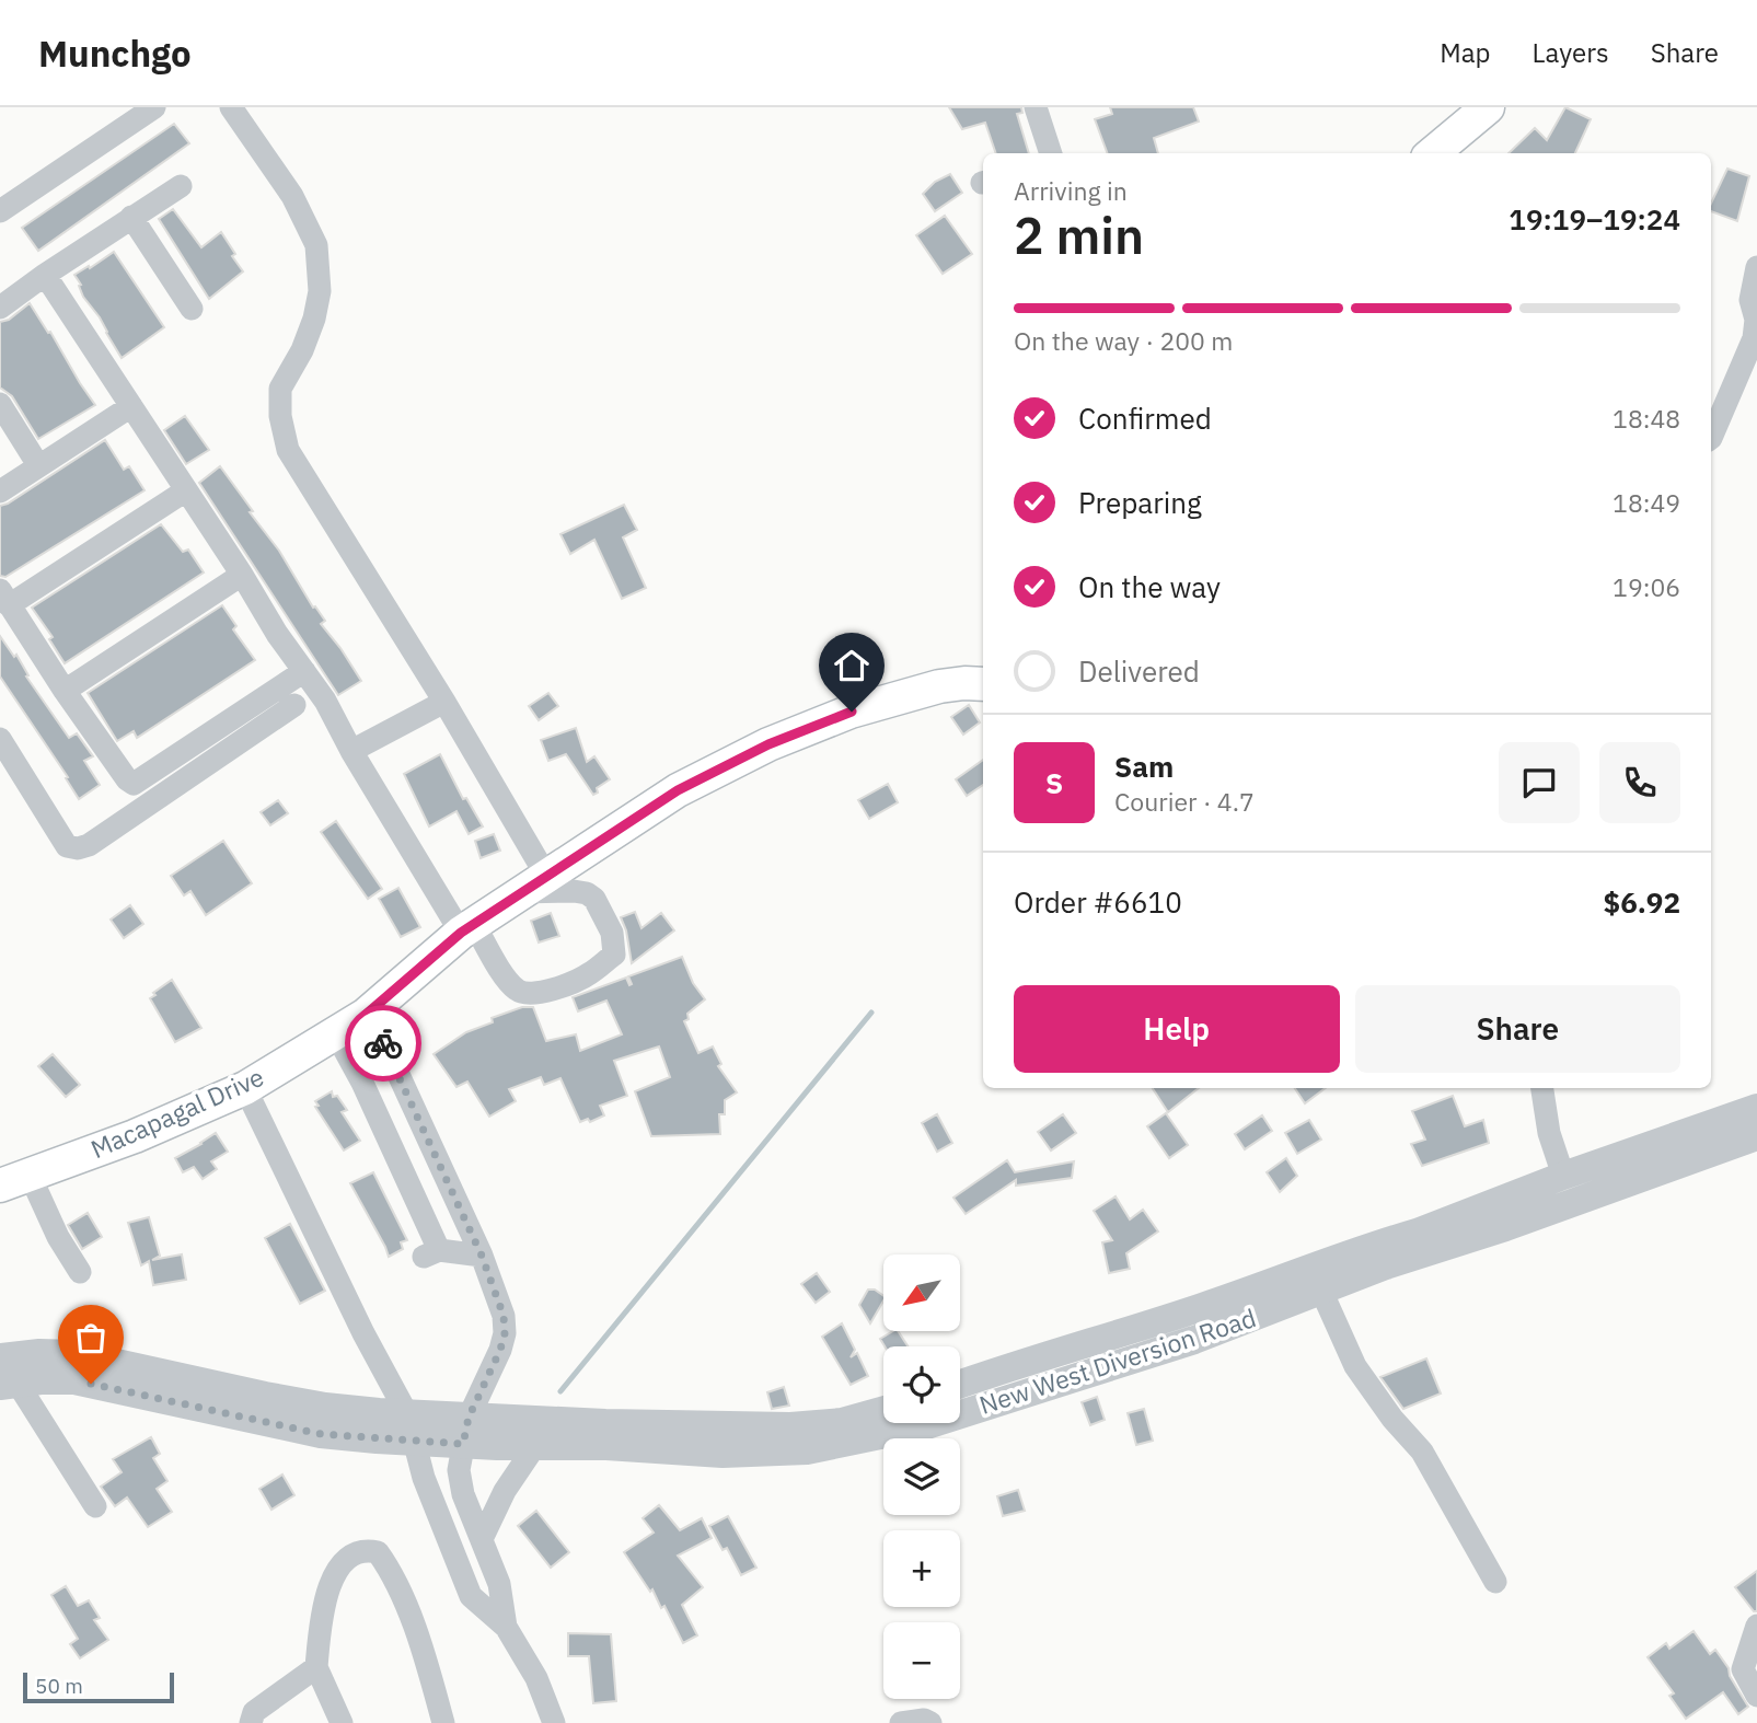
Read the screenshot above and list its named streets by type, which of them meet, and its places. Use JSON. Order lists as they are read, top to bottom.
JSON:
{
  "streets": {
    "main road": ["Macapagal Drive"],
    "street": ["New West Diversion Road"]
  },
  "scale_bar": "50 m",
  "north": "bottom left",
  "page": {
    "header": "Munchgo",
    "nav": ["Map", "Layers", "Share"],
    "heading": ["2 min", "Arriving in", "19:19–19:24"],
    "panel": [
      "Sam",
      "Courier · 4.7",
      "Order #6610",
      "$6.92"
    ],
    "bar": "On the way · 200 m",
    "list": [
      ["Confirmed", "18:48"],
      ["Preparing", "18:49"],
      ["On the way", "19:06"],
      "Delivered"
    ],
    "round": "S",
    "buttons": ["Help", "Share"],
    "map_buttons": ["+", "−"],
    "scale": "50 m"
  }
}
